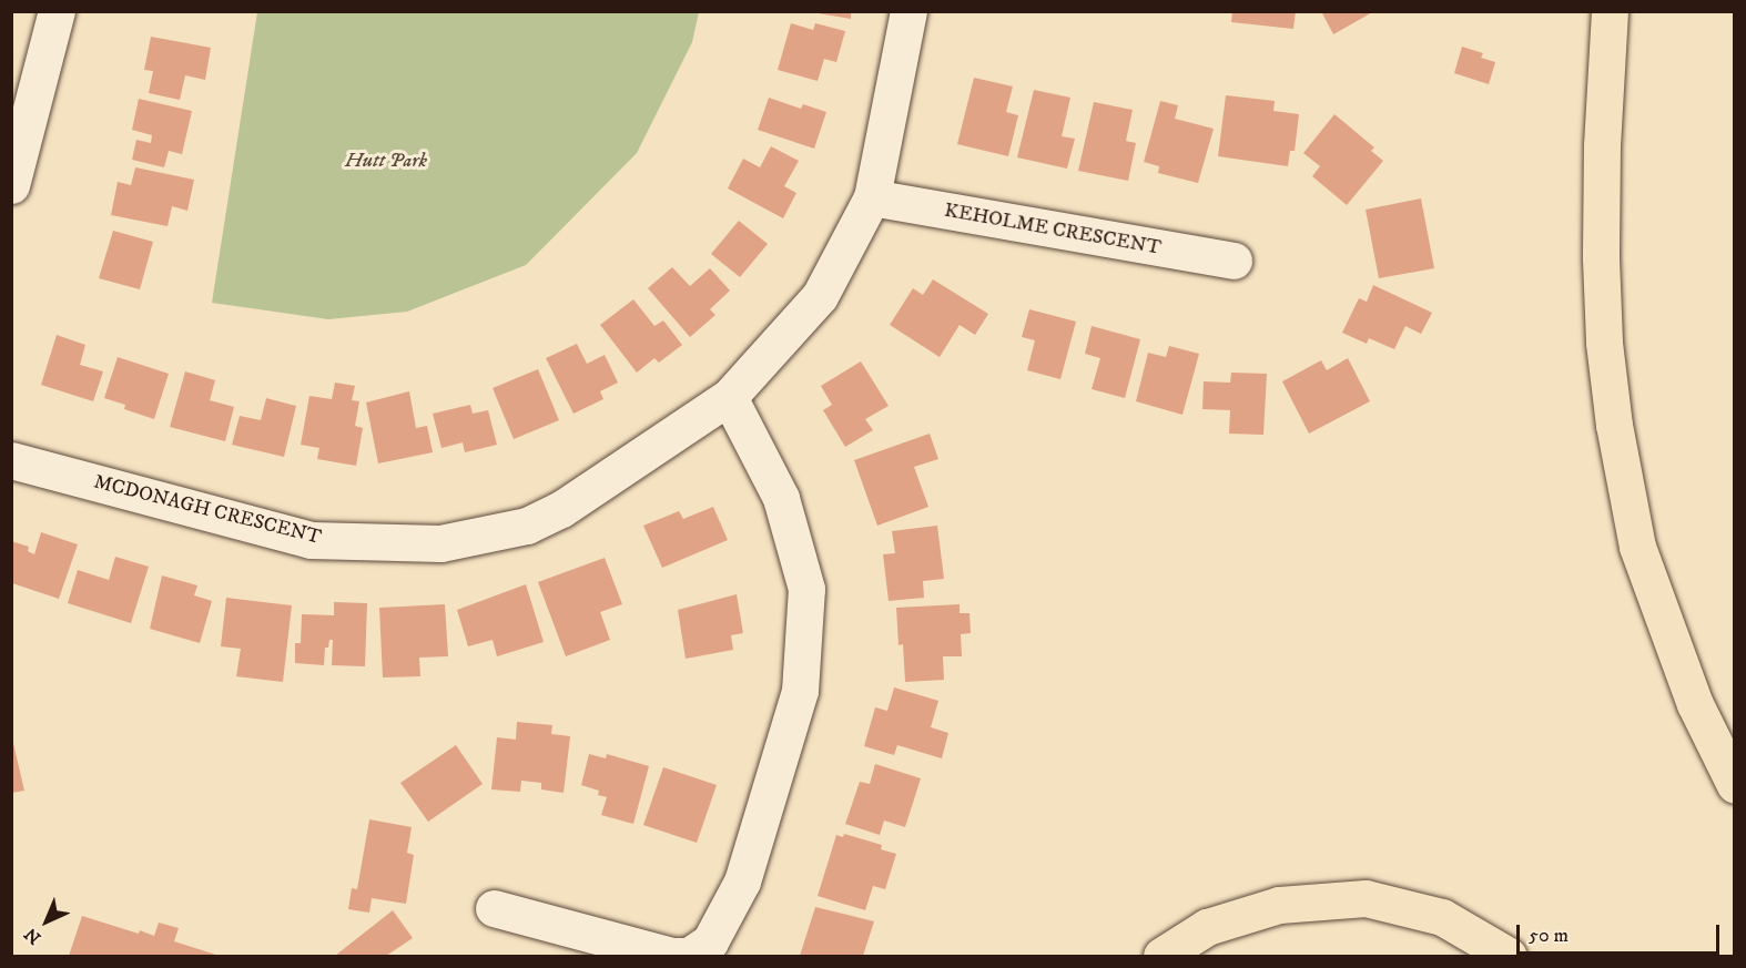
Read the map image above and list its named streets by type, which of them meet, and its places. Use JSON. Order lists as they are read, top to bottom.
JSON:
{
  "streets": {
    "street": ["KEHOLME CRESCENT", "MCDONAGH CRESCENT"]
  },
  "crossings": [
    ["KEHOLME CRESCENT", "MCDONAGH CRESCENT"]
  ],
  "parks": ["Hutt Park"],
  "scale_bar": "50 m",
  "north": "bottom left"
}
